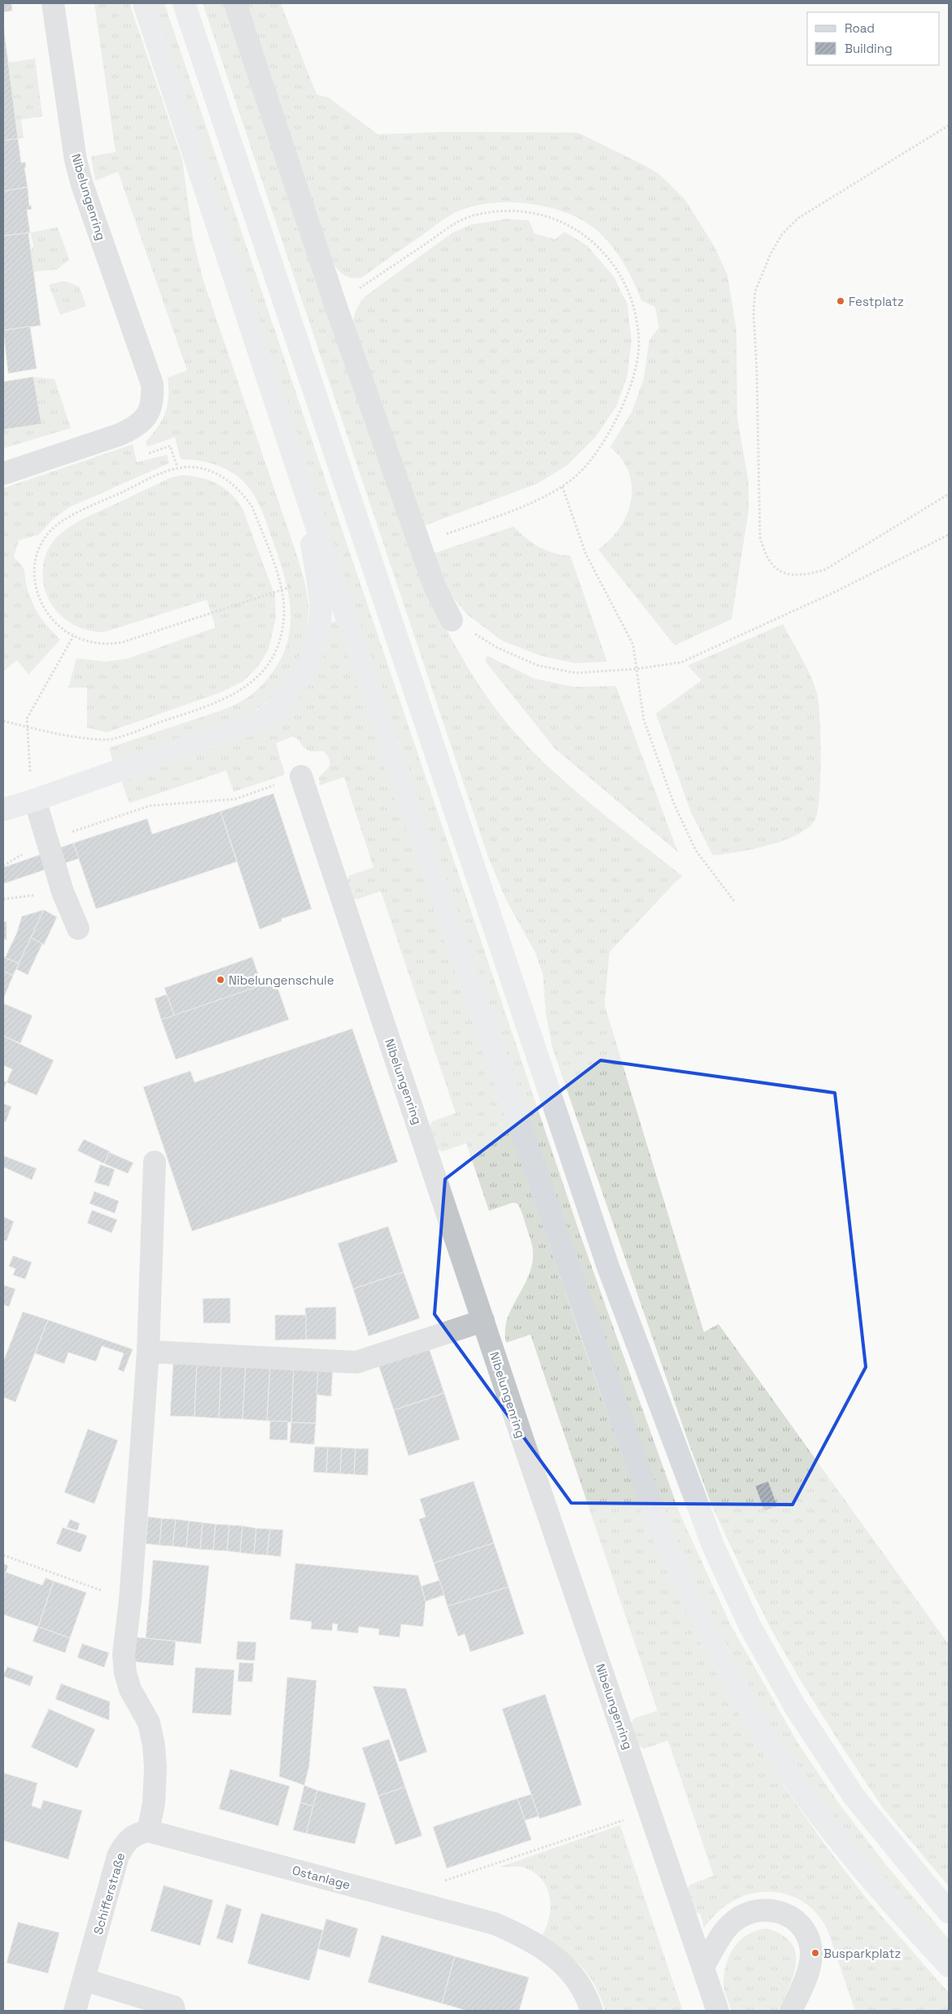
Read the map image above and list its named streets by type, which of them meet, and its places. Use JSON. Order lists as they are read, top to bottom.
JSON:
{
  "streets": {
    "street": ["Nibelungenring", "Ostanlage", "Schifferstraße"]
  },
  "crossings": [
    ["Ostanlage", "Schifferstraße"]
  ],
  "places": ["Festplatz", "Nibelungenschule", "Busparkplatz"],
  "legend": ["Road", "Building"]
}
